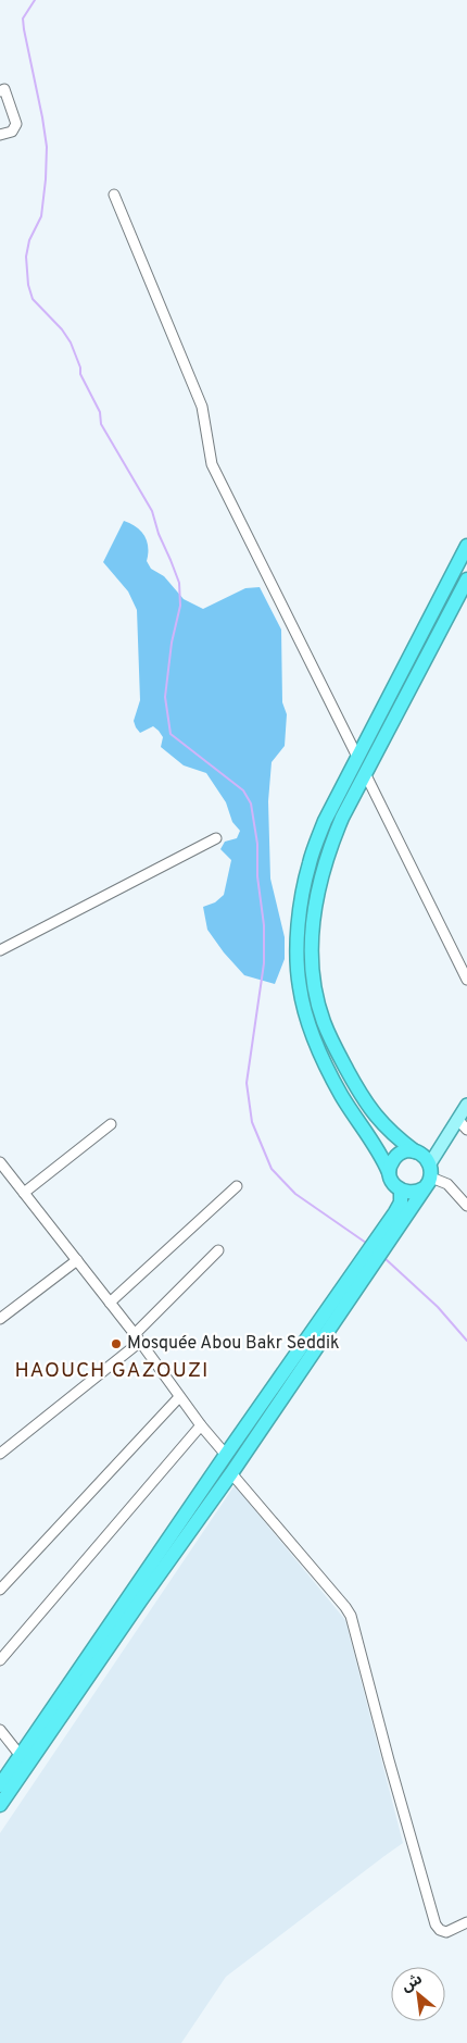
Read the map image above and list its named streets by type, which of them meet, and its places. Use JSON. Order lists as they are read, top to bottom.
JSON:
{
  "districts": ["HAOUCH GAZOUZI"],
  "places": ["Mosquée Abou Bakr Seddik"],
  "north": "top left"
}
